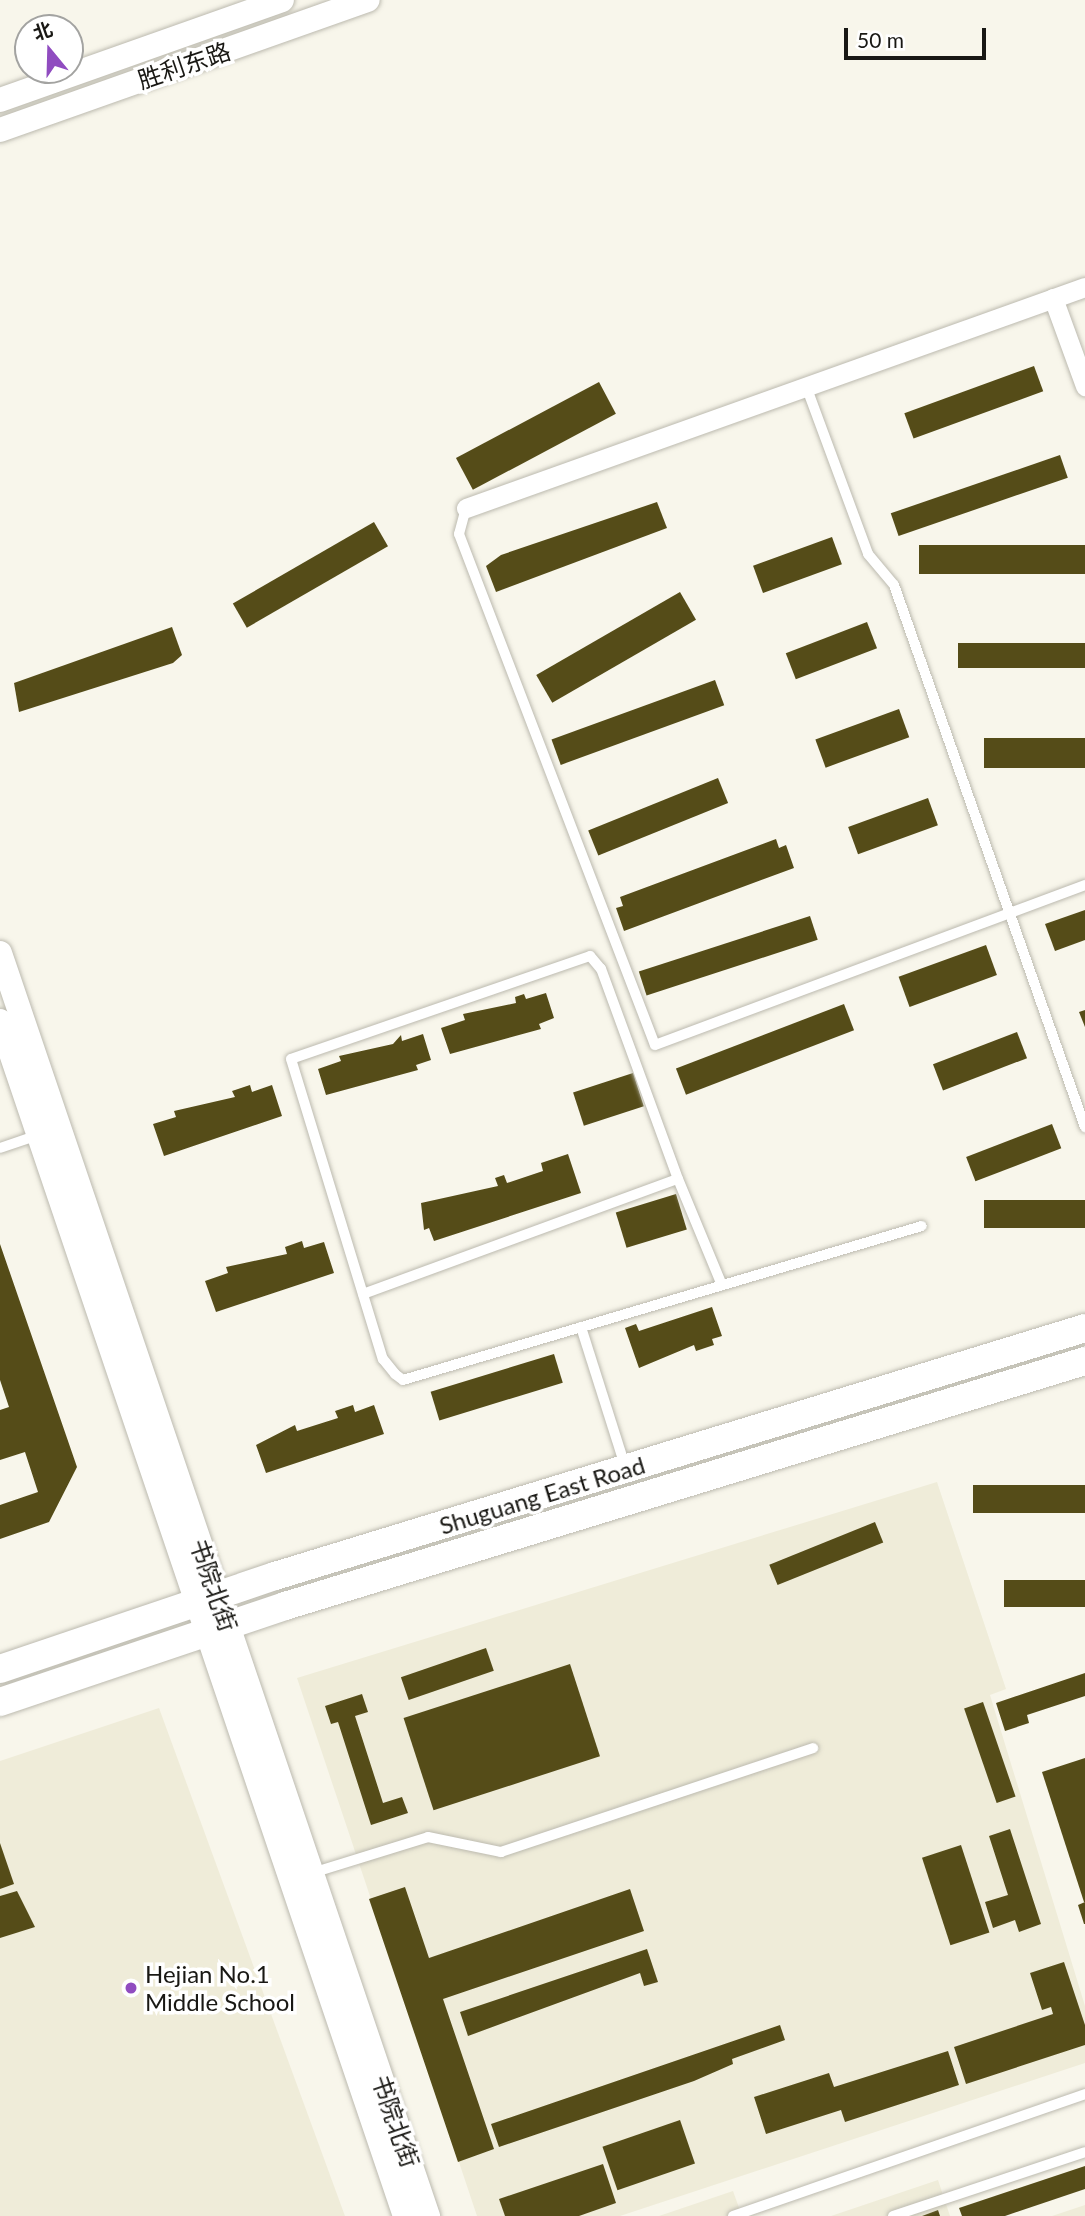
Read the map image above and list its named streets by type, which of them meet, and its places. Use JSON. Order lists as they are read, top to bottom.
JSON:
{
  "streets": {
    "main road": ["Shuguang East Road"],
    "street": ["胜利东路", "书院北街"]
  },
  "crossings": [
    ["Shuguang East Road", "书院北街"]
  ],
  "places": ["Hejian No.1 Middle School"],
  "scale_bar": "50 m",
  "north": "top"
}
